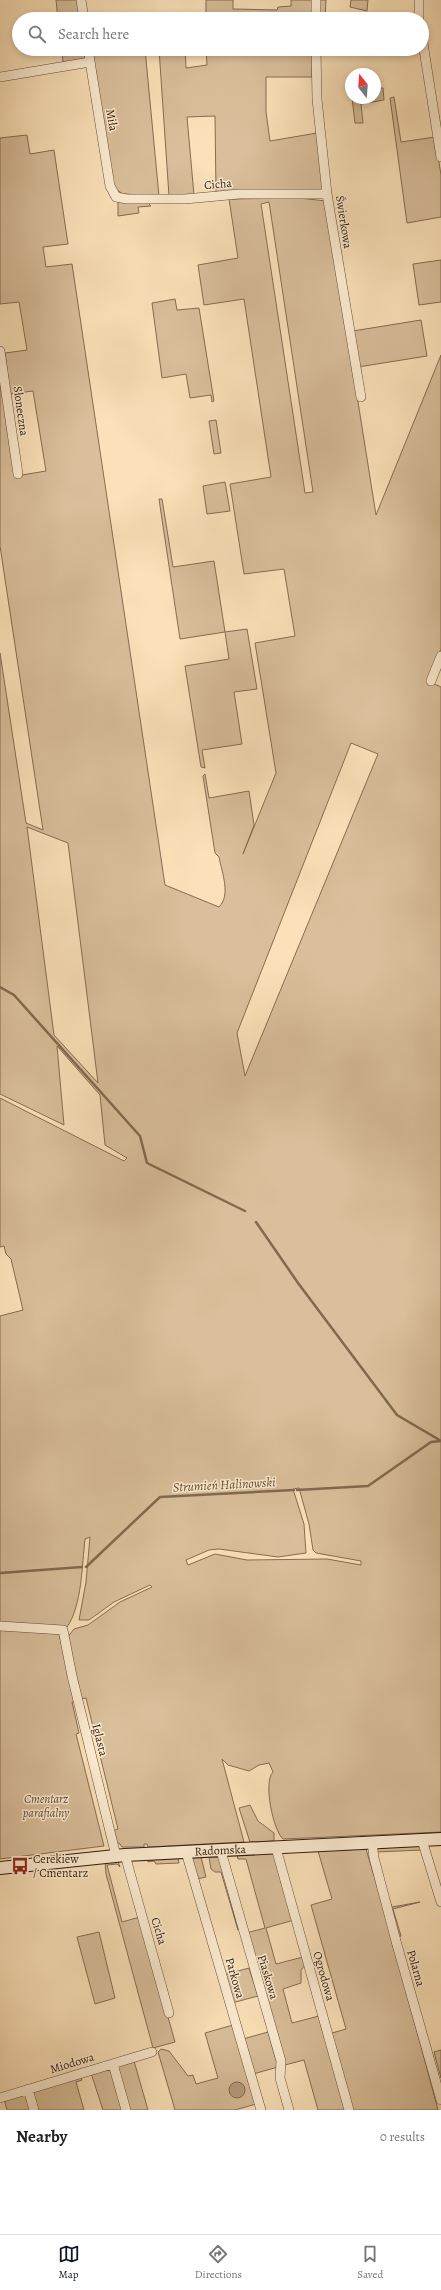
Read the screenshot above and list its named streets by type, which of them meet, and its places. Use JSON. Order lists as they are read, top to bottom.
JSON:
{
  "streets": {
    "street": [
      "Miła",
      "Cicha",
      "Świerkowa",
      "Słoneczna",
      "Iglasta",
      "Radomska",
      "Polarna",
      "Ogrodowa",
      "Piaskowa",
      "Parkowa",
      "Miodowa"
    ]
  },
  "crossings": [
    ["Miła", "Cicha"],
    ["Cicha", "Świerkowa"],
    ["Cicha", "Iglasta"],
    ["Cicha", "Radomska"],
    ["Iglasta", "Radomska"],
    ["Radomska", "Polarna"],
    ["Radomska", "Ogrodowa"],
    ["Radomska", "Piaskowa"],
    ["Radomska", "Parkowa"]
  ],
  "water": ["Strumień Halinowski"],
  "parks": ["Cmentarz parafialny"],
  "places": {
    "bus stop": ["Cerekiew / Cmentarz"]
  },
  "north": "top",
  "page": {
    "search": "Search here",
    "heading": ["Nearby", "0 results"],
    "nav": ["Map", "Directions", "Saved"]
  }
}
